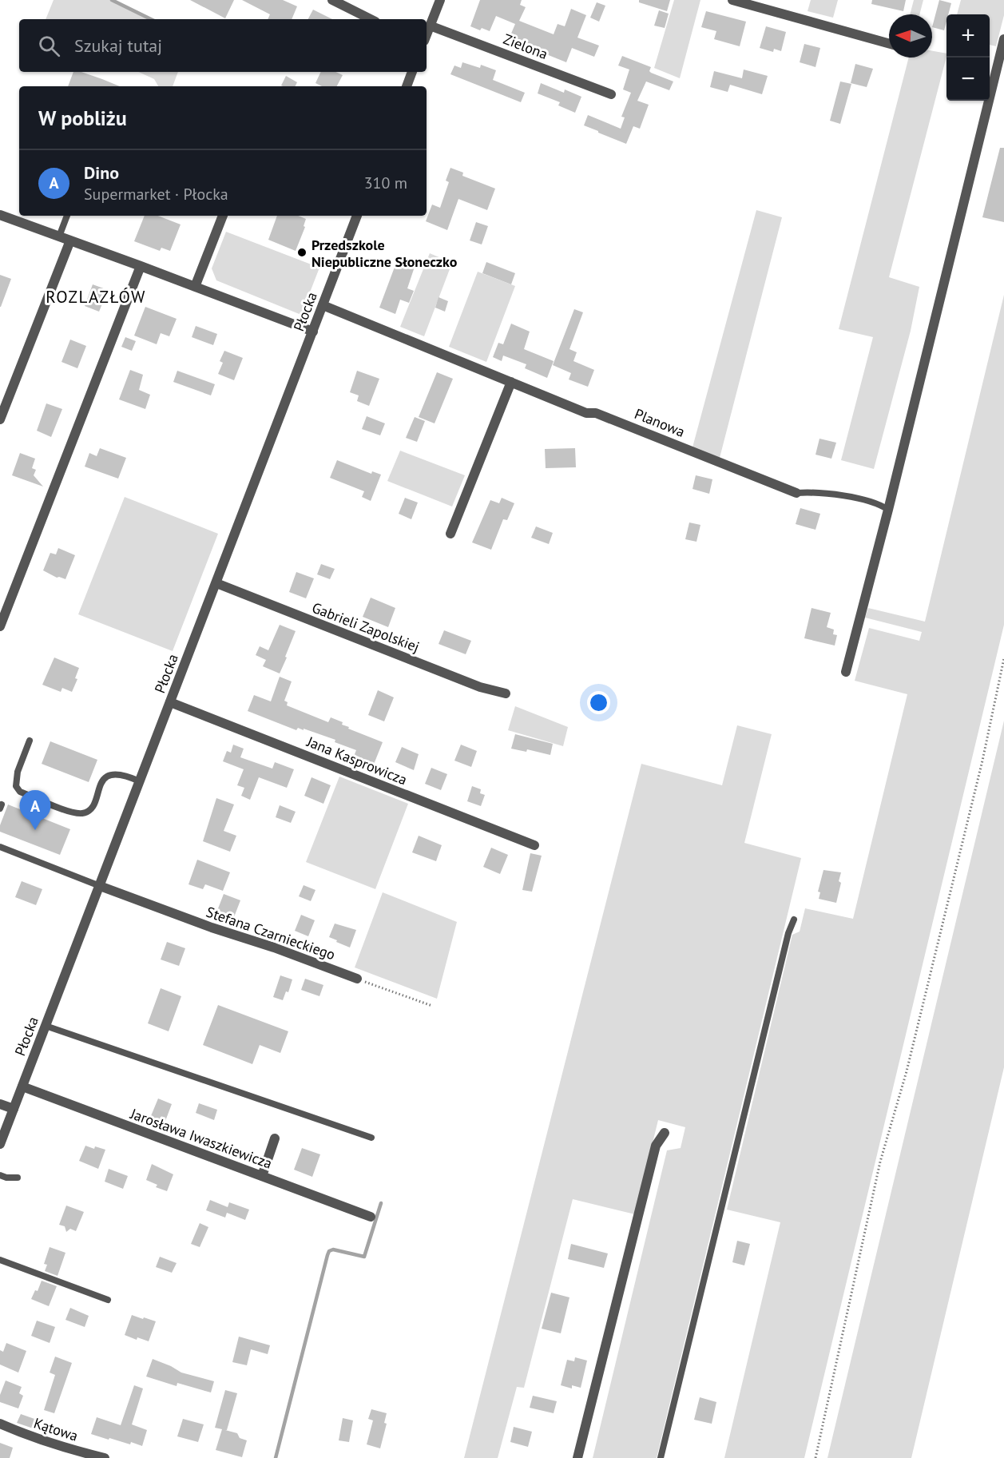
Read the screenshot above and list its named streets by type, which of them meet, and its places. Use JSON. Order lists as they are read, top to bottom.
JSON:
{
  "streets": {
    "street": [
      "Zielona",
      "Płocka",
      "Planowa",
      "Gabrieli Zapolskiej",
      "Jana Kasprowicza",
      "Stefana Czarnieckiego",
      "Jarosława Iwaszkiewicza",
      "Kątowa"
    ]
  },
  "crossings": [
    ["Płocka", "Planowa"],
    ["Płocka", "Gabrieli Zapolskiej"],
    ["Płocka", "Jana Kasprowicza"],
    ["Płocka", "Stefana Czarnieckiego"],
    ["Płocka", "Jarosława Iwaszkiewicza"]
  ],
  "districts": ["ROZLAZŁÓW"],
  "places": ["Przedszkole Niepubliczne Słoneczko"],
  "north": "left",
  "page": {
    "map_buttons": ["+", "−"],
    "search": "Szukaj tutaj",
    "heading": "W pobliżu",
    "list": [
      {
        "mark": "A",
        "name": "Dino",
        "note": "Supermarket · Płocka",
        "value": "310 m"
      }
    ],
    "pins": "A"
  }
}
